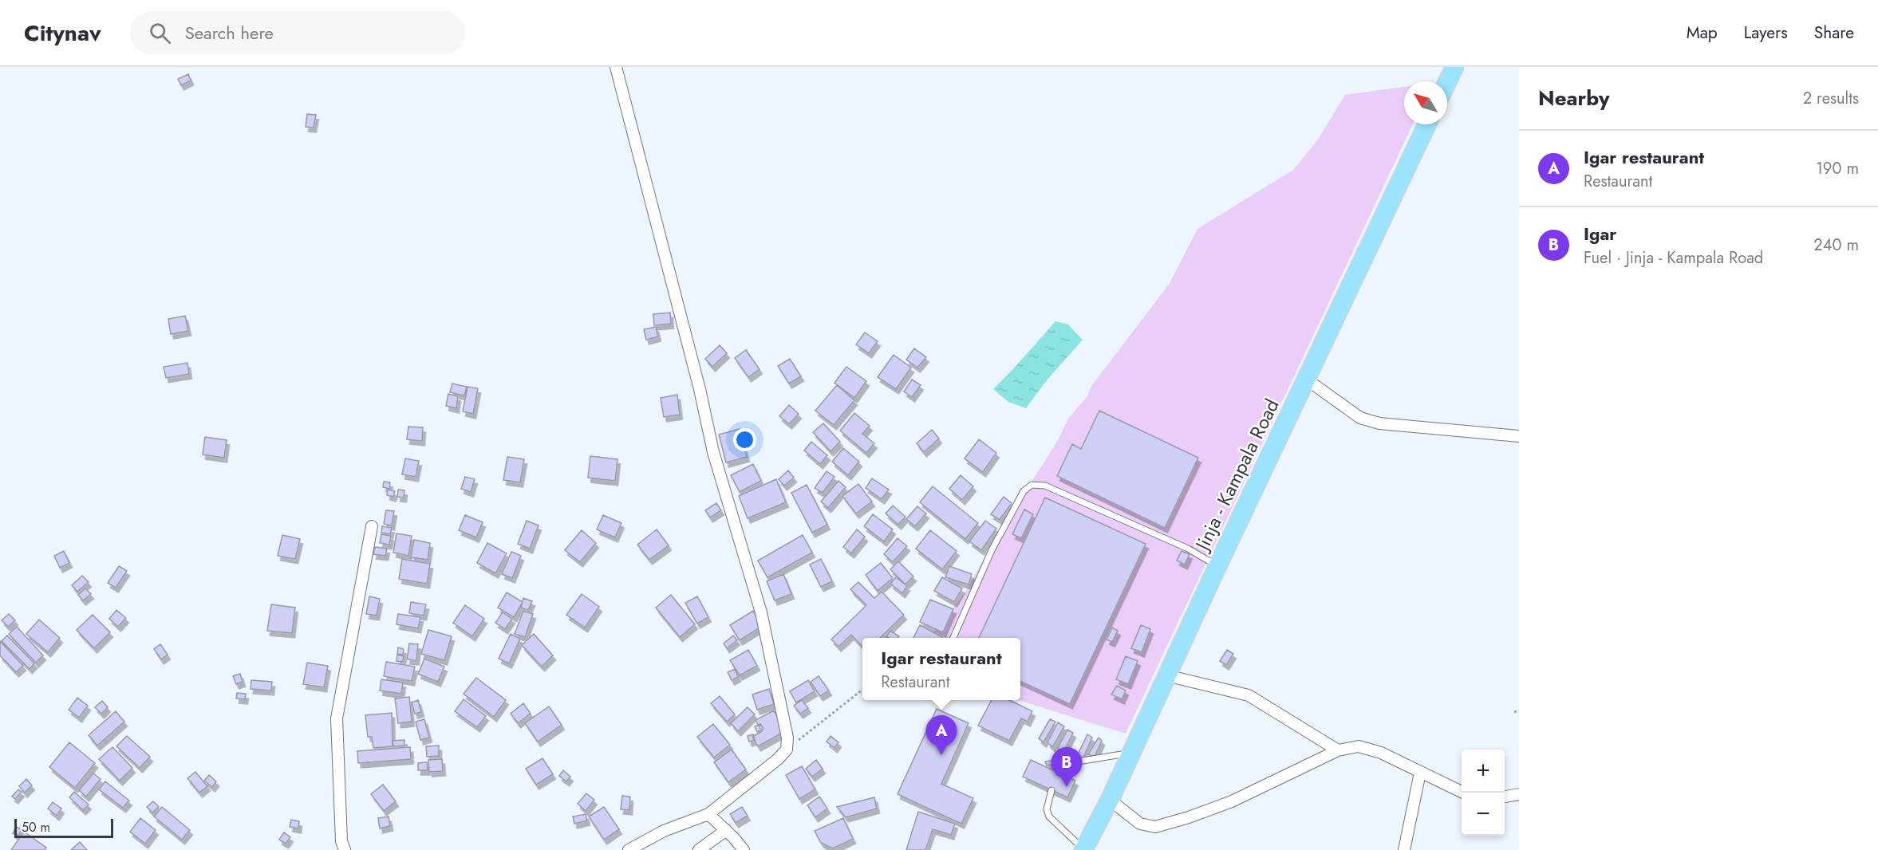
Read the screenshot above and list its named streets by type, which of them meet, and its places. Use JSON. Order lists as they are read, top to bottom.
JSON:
{
  "streets": {
    "highway": ["Jinja - Kampala Road"]
  },
  "scale_bar": "50 m",
  "north": "top left",
  "page": {
    "header": "Citynav",
    "search": "Search here",
    "nav": ["Map", "Layers", "Share"],
    "heading": ["Nearby", "2 results"],
    "list": [
      {
        "mark": "A",
        "name": "Igar restaurant",
        "note": "Restaurant",
        "value": "190 m"
      },
      {
        "mark": "B",
        "name": "Igar",
        "note": "Fuel · Jinja - Kampala Road",
        "value": "240 m"
      }
    ],
    "popup": ["Igar restaurant", "Restaurant"],
    "pins": ["A", "B"],
    "map_buttons": ["+", "−"],
    "scale": "50 m"
  }
}
